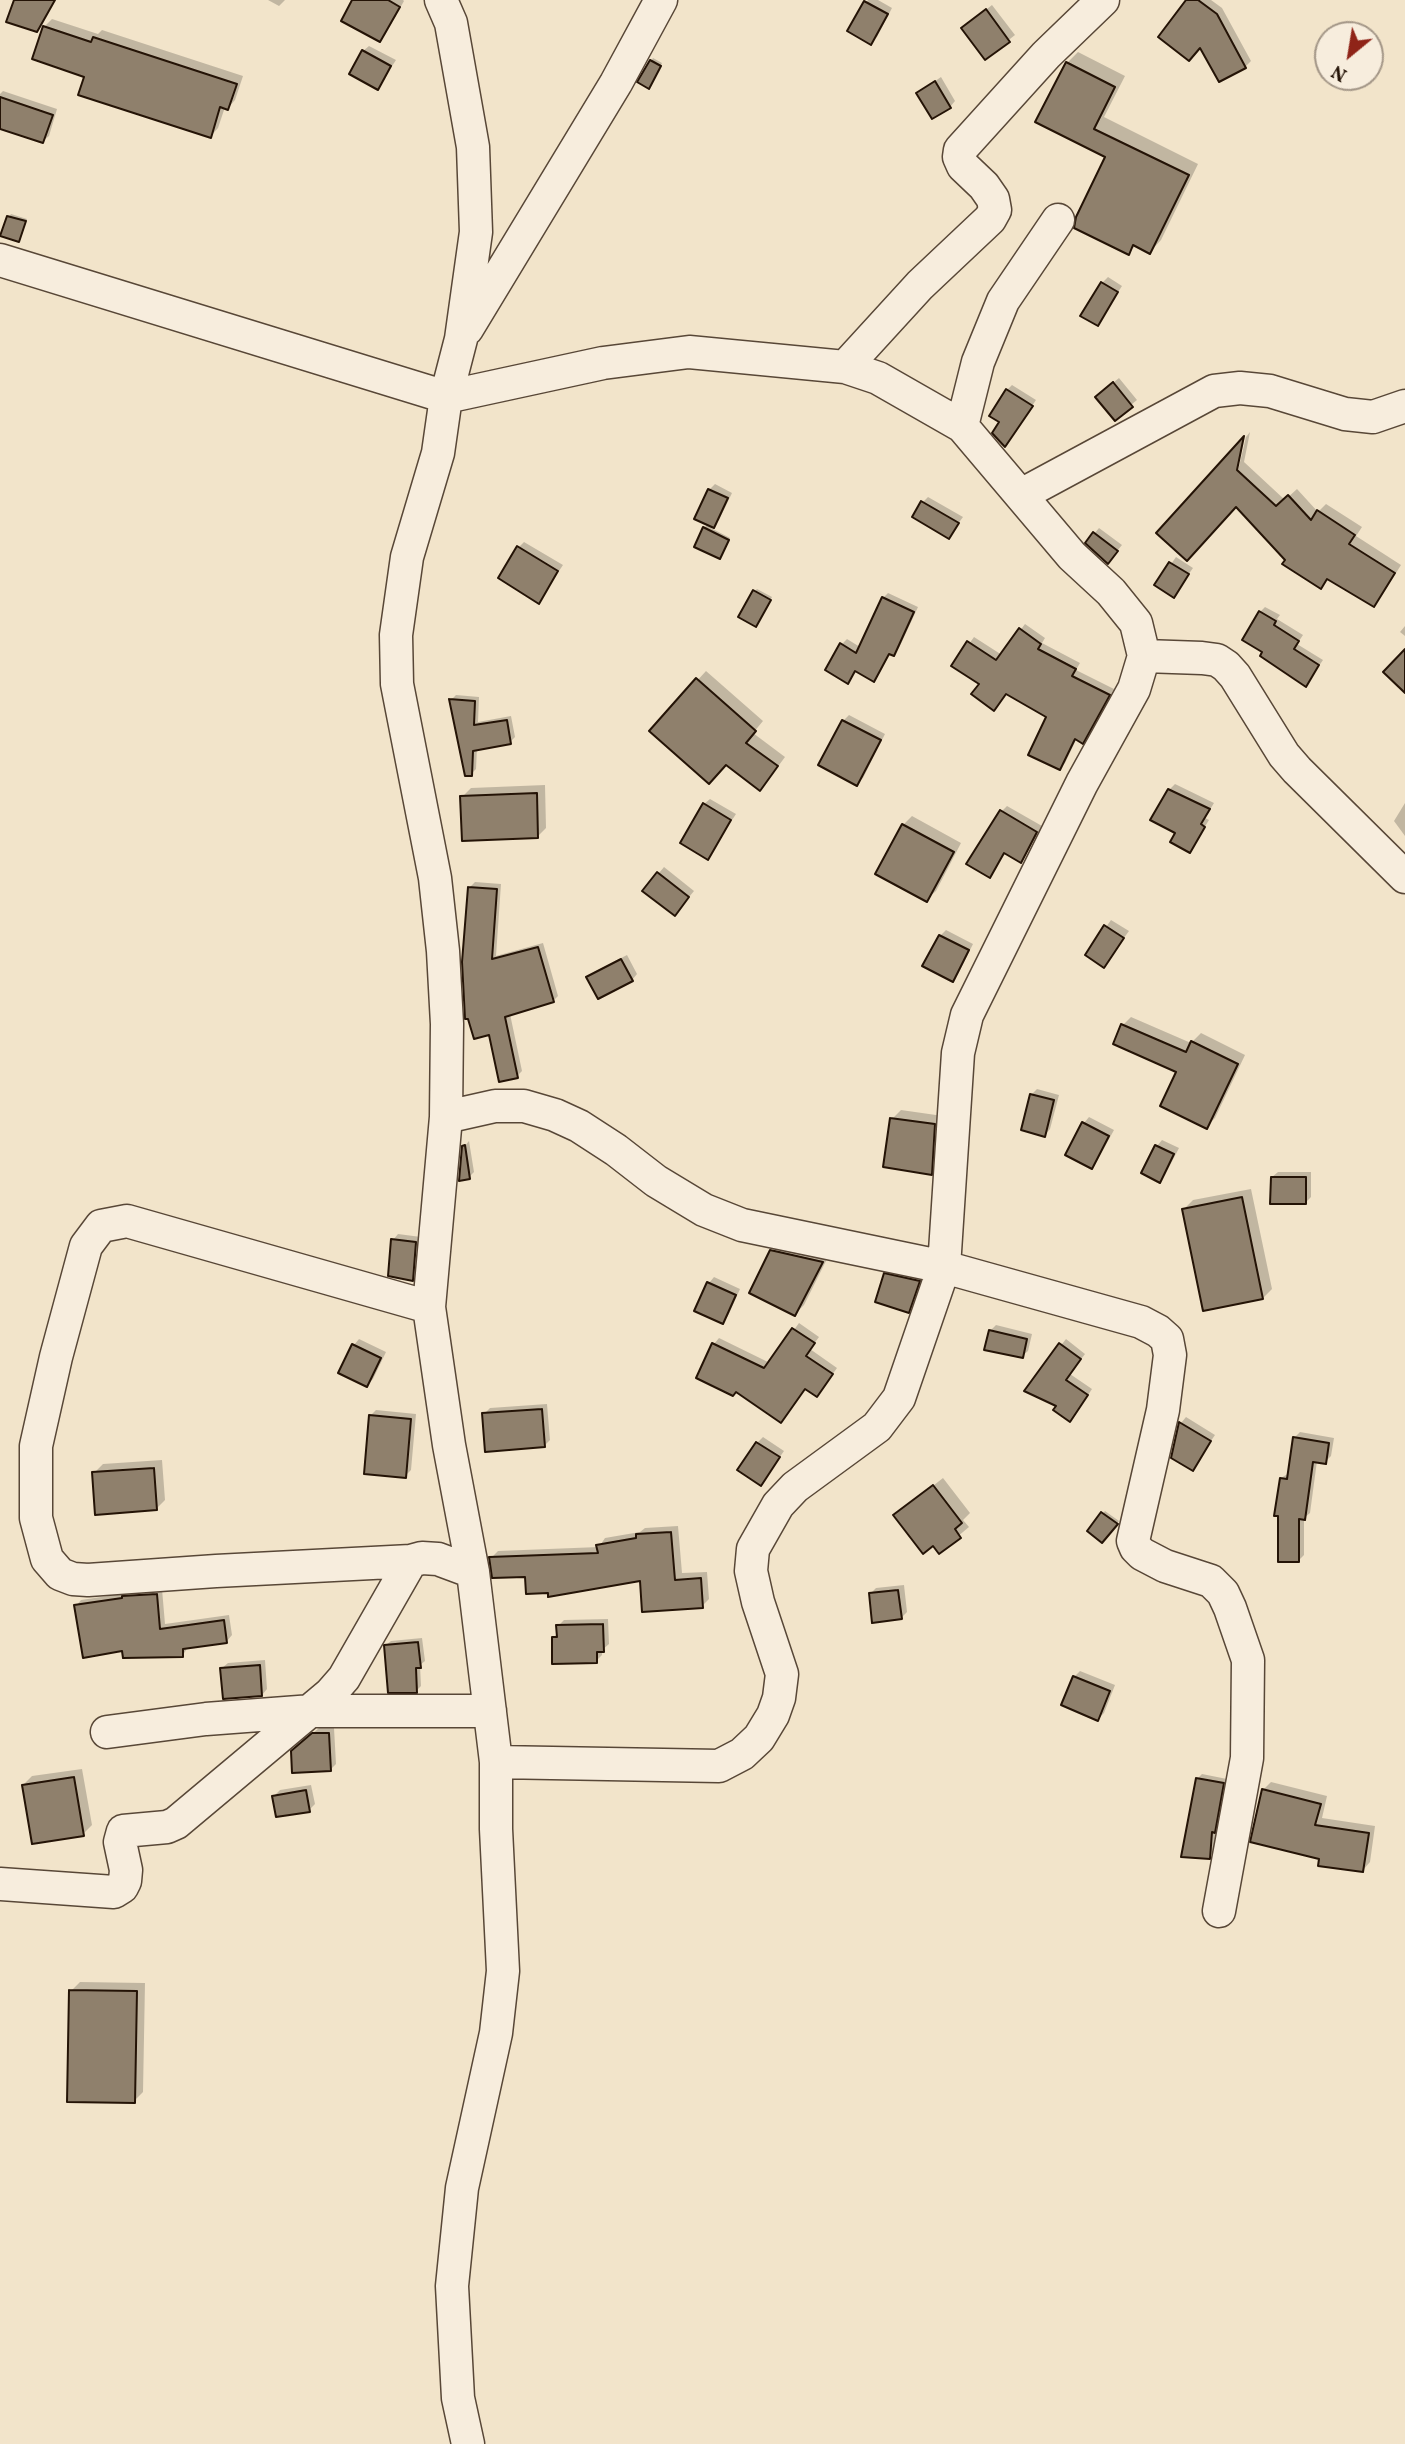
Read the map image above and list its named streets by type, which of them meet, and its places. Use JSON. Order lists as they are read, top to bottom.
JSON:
{
  "north": "bottom left"
}
